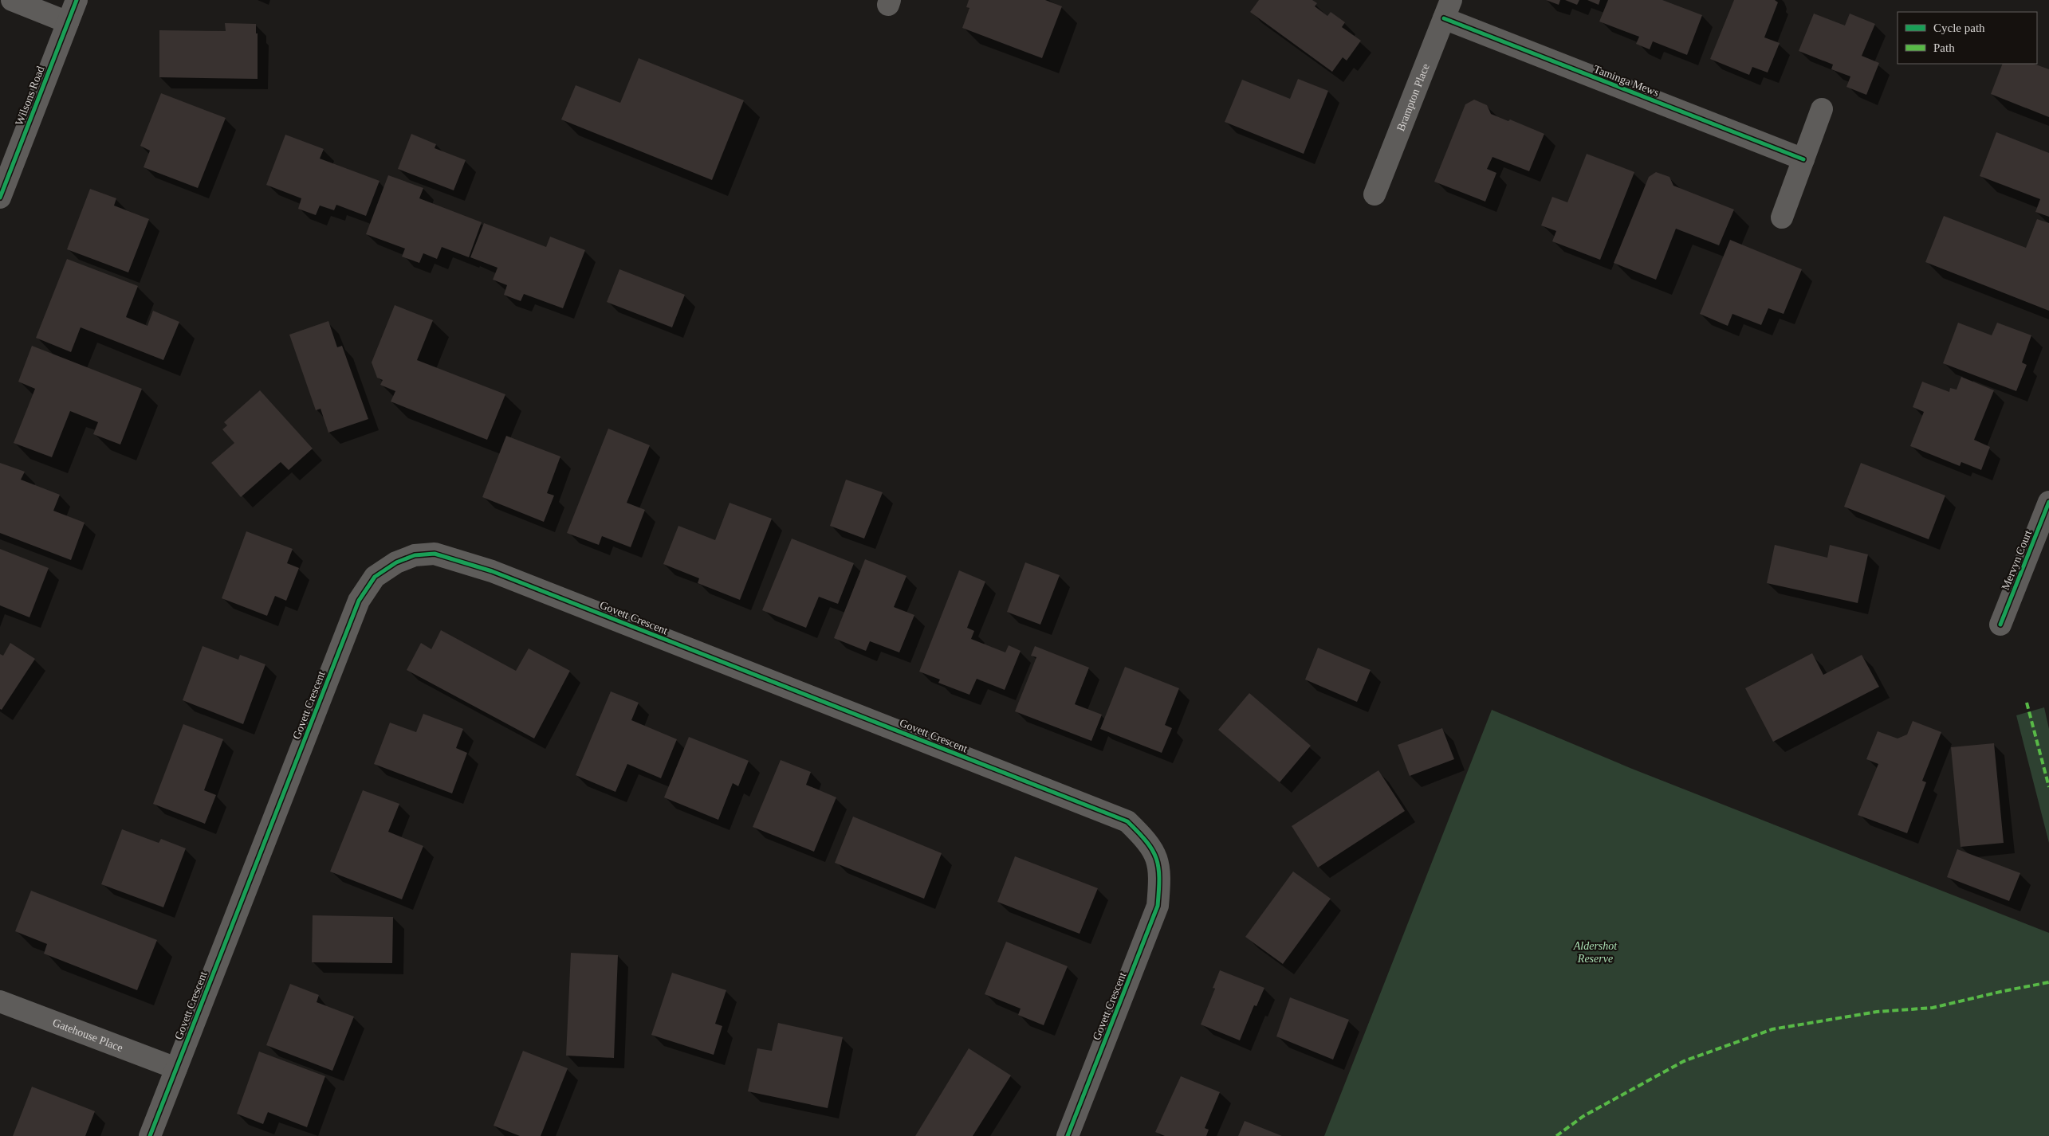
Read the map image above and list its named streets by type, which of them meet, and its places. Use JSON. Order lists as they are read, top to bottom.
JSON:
{
  "streets": {
    "street": [
      "Taminga Mews",
      "Wilsons Road",
      "Brampton Place",
      "Mervyn Court",
      "Govett Crescent",
      "Gatehouse Place"
    ]
  },
  "crossings": [
    ["Taminga Mews", "Brampton Place"],
    ["Govett Crescent", "Gatehouse Place"]
  ],
  "parks": ["Aldershot Reserve"],
  "legend": ["Cycle path", "Path"]
}
